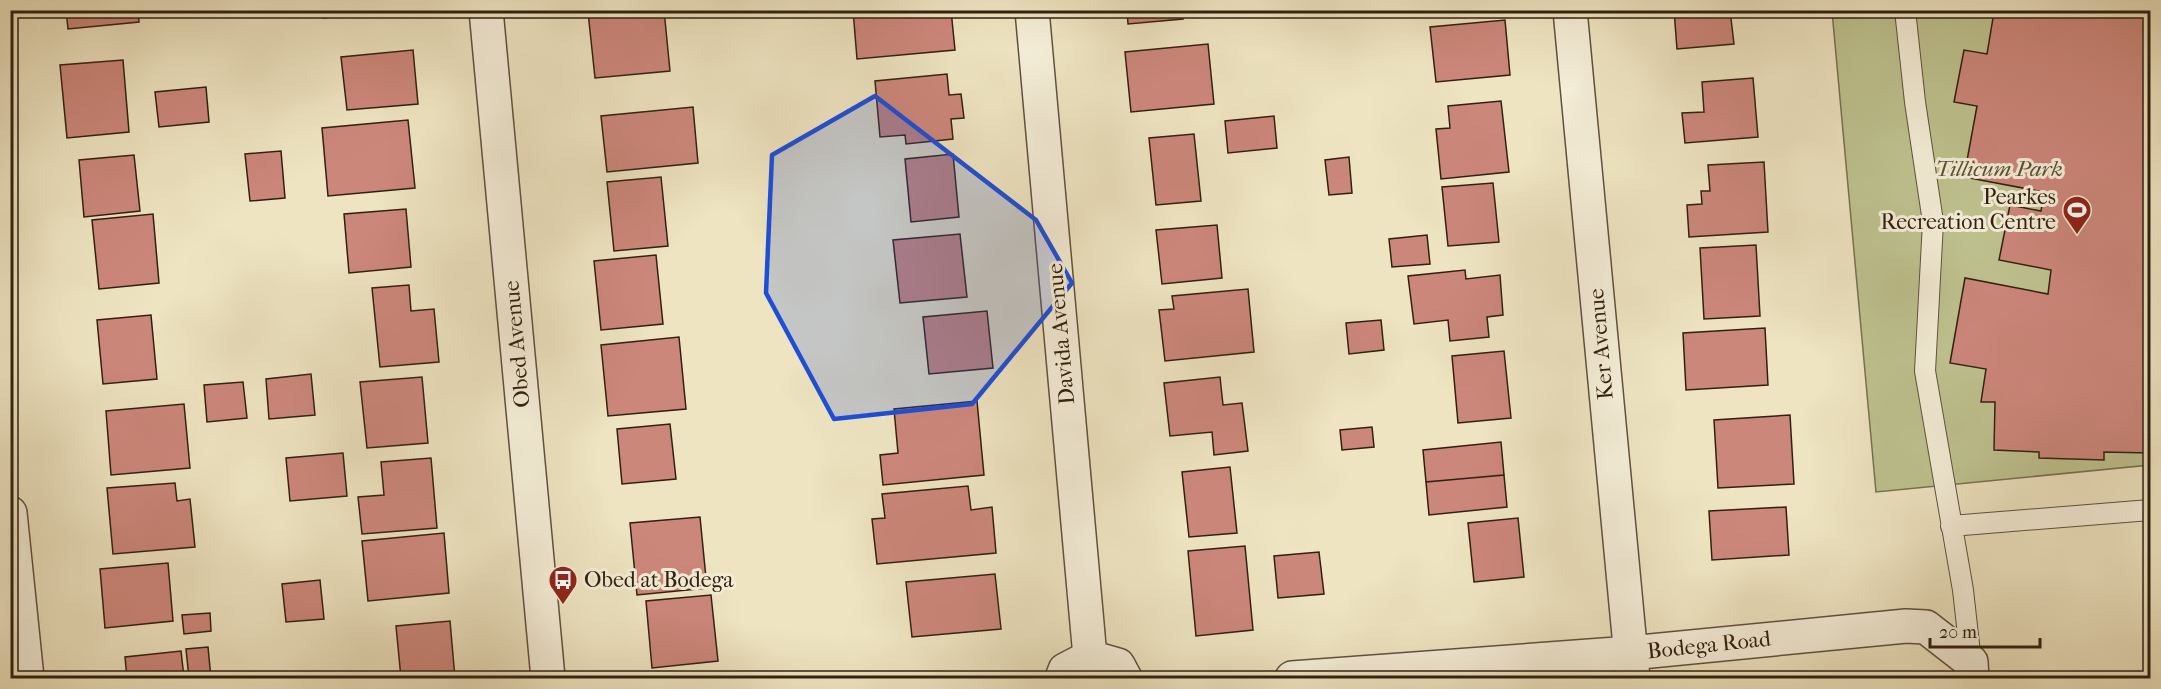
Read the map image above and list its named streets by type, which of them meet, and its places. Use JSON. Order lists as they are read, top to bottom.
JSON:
{
  "streets": {
    "street": [
      "Davida Avenue",
      "Obed Avenue",
      "Ker Avenue",
      "Bodega Road"
    ]
  },
  "crossings": [
    ["Ker Avenue", "Bodega Road"]
  ],
  "parks": ["Tillicum Park"],
  "places": {
    "sports": ["Pearkes Recreation Centre"],
    "bus stop": ["Obed at Bodega"]
  },
  "scale_bar": "20 m"
}
